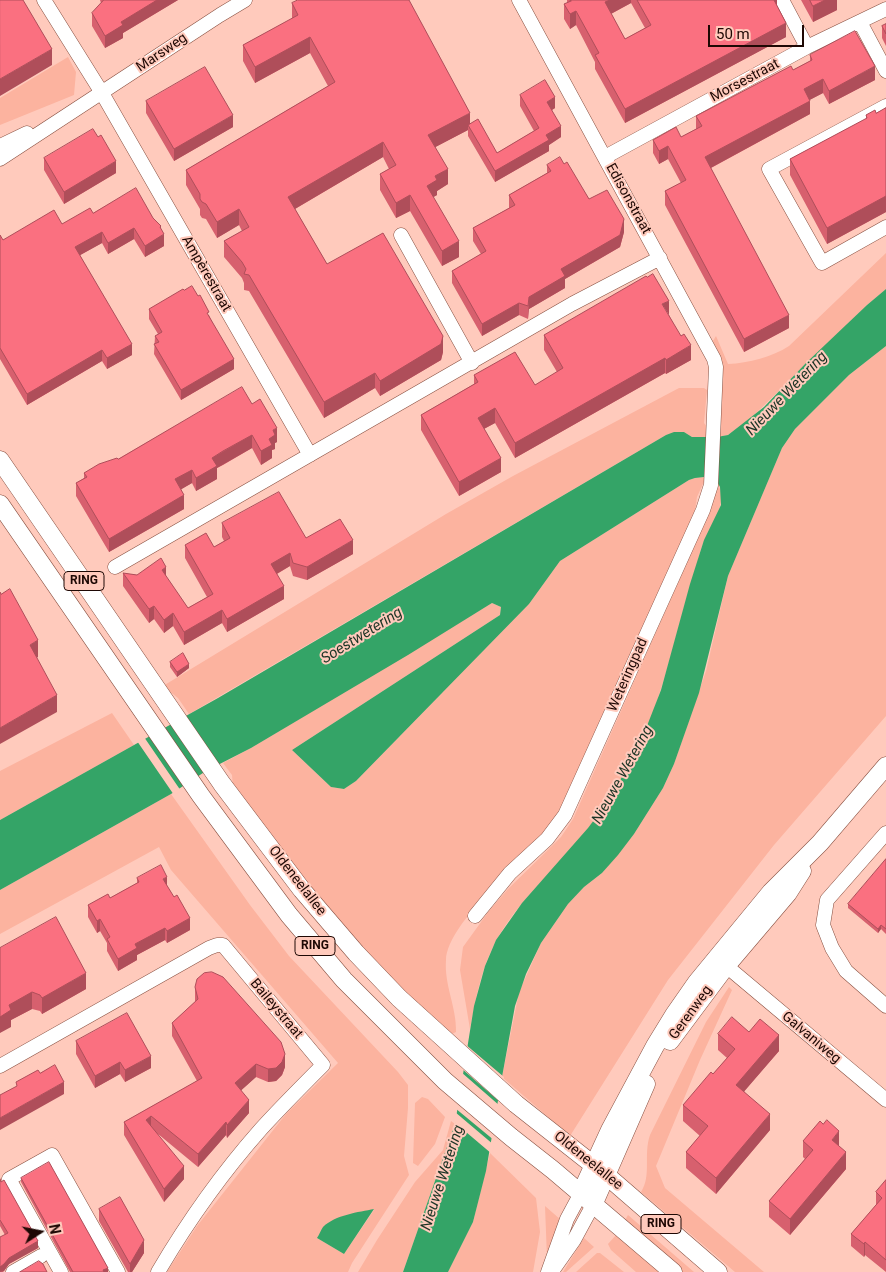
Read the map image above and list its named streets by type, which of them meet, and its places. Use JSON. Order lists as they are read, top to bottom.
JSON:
{
  "streets": {
    "main road": ["RING", "Oldeneelallee", "Gerenweg"],
    "street": [
      "Marsweg",
      "Morsestraat",
      "Edisonstraat",
      "Ampèrestraat",
      "Weteringpad",
      "Baileystraat",
      "Galvaniweg"
    ]
  },
  "crossings": [
    ["Marsweg", "Ampèrestraat"],
    ["Morsestraat", "Edisonstraat"],
    ["Edisonstraat", "Weteringpad"],
    ["Oldeneelallee", "Gerenweg"],
    ["Gerenweg", "Galvaniweg"]
  ],
  "water": ["Nieuwe Wetering", "Soestwetering"],
  "scale_bar": "50 m",
  "north": "right"
}
